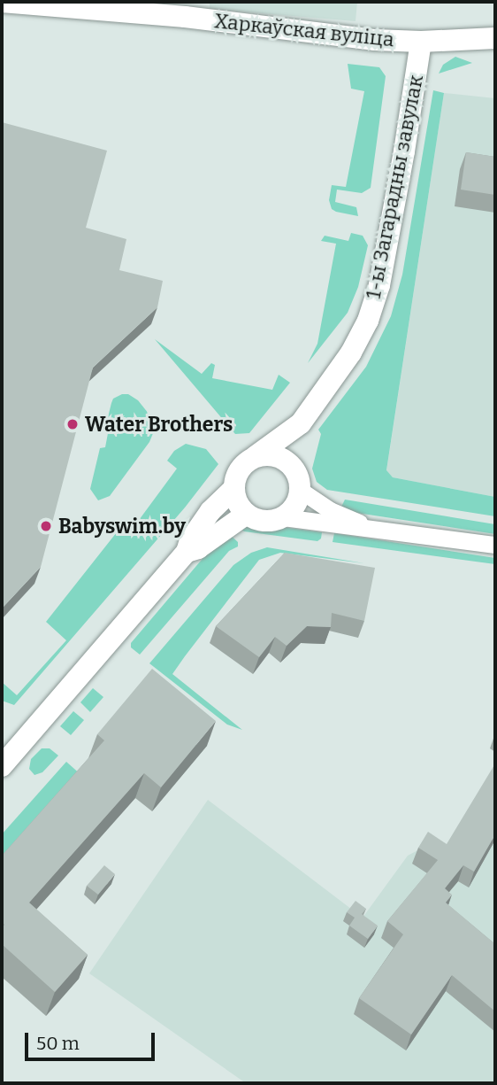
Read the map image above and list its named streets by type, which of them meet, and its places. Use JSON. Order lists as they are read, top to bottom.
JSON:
{
  "streets": {
    "main road": ["Харкаўская вуліца", "1-ы Загарадны завулак"]
  },
  "crossings": [
    ["Харкаўская вуліца", "1-ы Загарадны завулак"]
  ],
  "places": ["Water Brothers", "Babyswim.by"],
  "scale_bar": "50 m"
}
